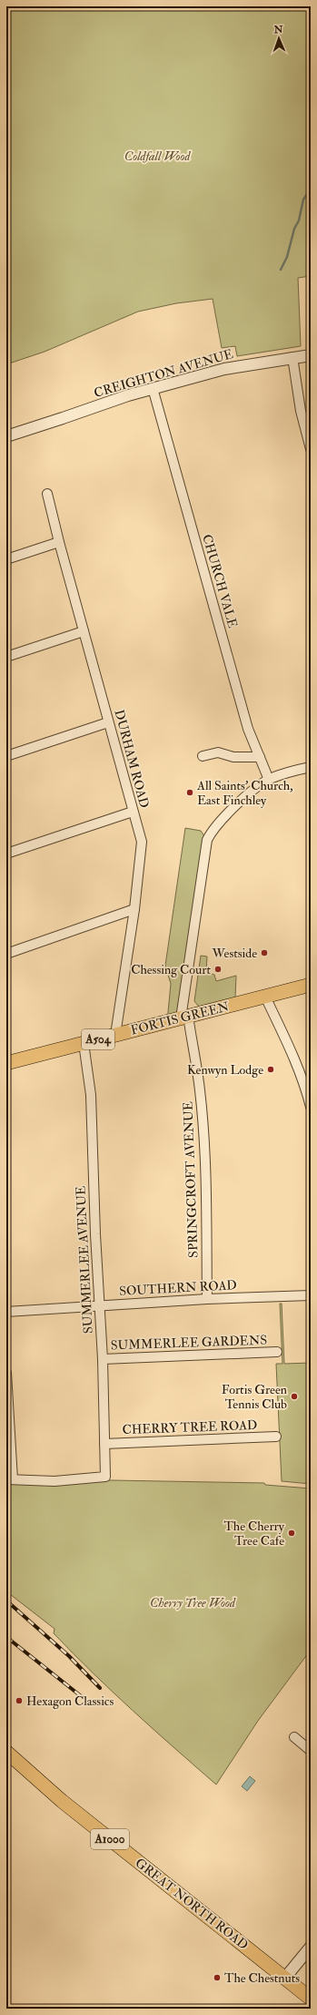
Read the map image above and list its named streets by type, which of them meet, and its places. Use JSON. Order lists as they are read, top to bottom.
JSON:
{
  "streets": {
    "main road": [
      "FORTIS GREEN",
      "A504",
      "A1000",
      "GREAT NORTH ROAD"
    ],
    "street": [
      "CREIGHTON AVENUE",
      "CHURCH VALE",
      "DURHAM ROAD",
      "SPRINGCROFT AVENUE",
      "SUMMERLEE AVENUE",
      "SOUTHERN ROAD",
      "SUMMERLEE GARDENS",
      "CHERRY TREE ROAD"
    ]
  },
  "crossings": [
    ["CREIGHTON AVENUE", "CHURCH VALE"],
    ["CHURCH VALE", "SPRINGCROFT AVENUE"],
    ["DURHAM ROAD", "FORTIS GREEN"],
    ["FORTIS GREEN", "SPRINGCROFT AVENUE"],
    ["FORTIS GREEN", "SUMMERLEE AVENUE"],
    ["SPRINGCROFT AVENUE", "SOUTHERN ROAD"],
    ["SUMMERLEE AVENUE", "SOUTHERN ROAD"],
    ["SUMMERLEE AVENUE", "SUMMERLEE GARDENS"],
    ["SUMMERLEE AVENUE", "CHERRY TREE ROAD"]
  ],
  "parks": ["Coldfall Wood", "Cherry Tree Wood"],
  "places": [
    "All Saints' Church, East Finchley",
    "Westside",
    "Chessing Court",
    "Kenwyn Lodge",
    "Fortis Green Tennis Club",
    "The Cherry Tree Cafe",
    "Hexagon Classics",
    "The Chestnuts"
  ],
  "north": "top"
}
